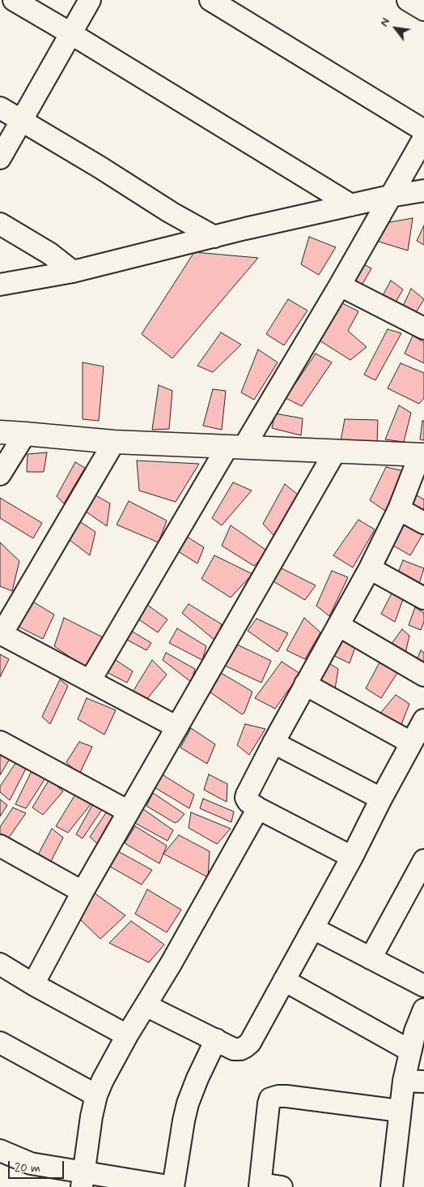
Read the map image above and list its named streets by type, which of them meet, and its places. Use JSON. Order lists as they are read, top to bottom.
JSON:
{
  "scale_bar": "20 m",
  "north": "top left"
}
